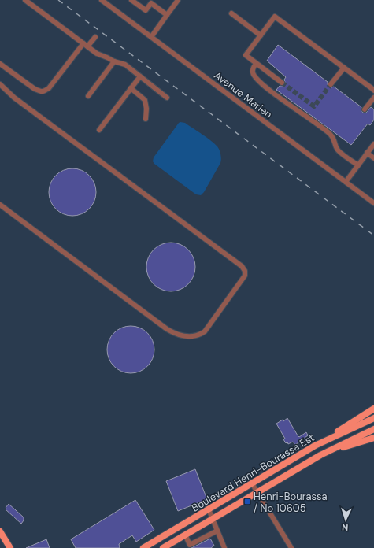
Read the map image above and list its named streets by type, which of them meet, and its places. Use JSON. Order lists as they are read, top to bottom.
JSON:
{
  "streets": {
    "main road": ["Boulevard Henri-Bourassa Est"],
    "street": ["Avenue Marien"]
  },
  "places": {
    "transit": ["Henri-Bourassa / No 10605"]
  },
  "north": "bottom"
}
